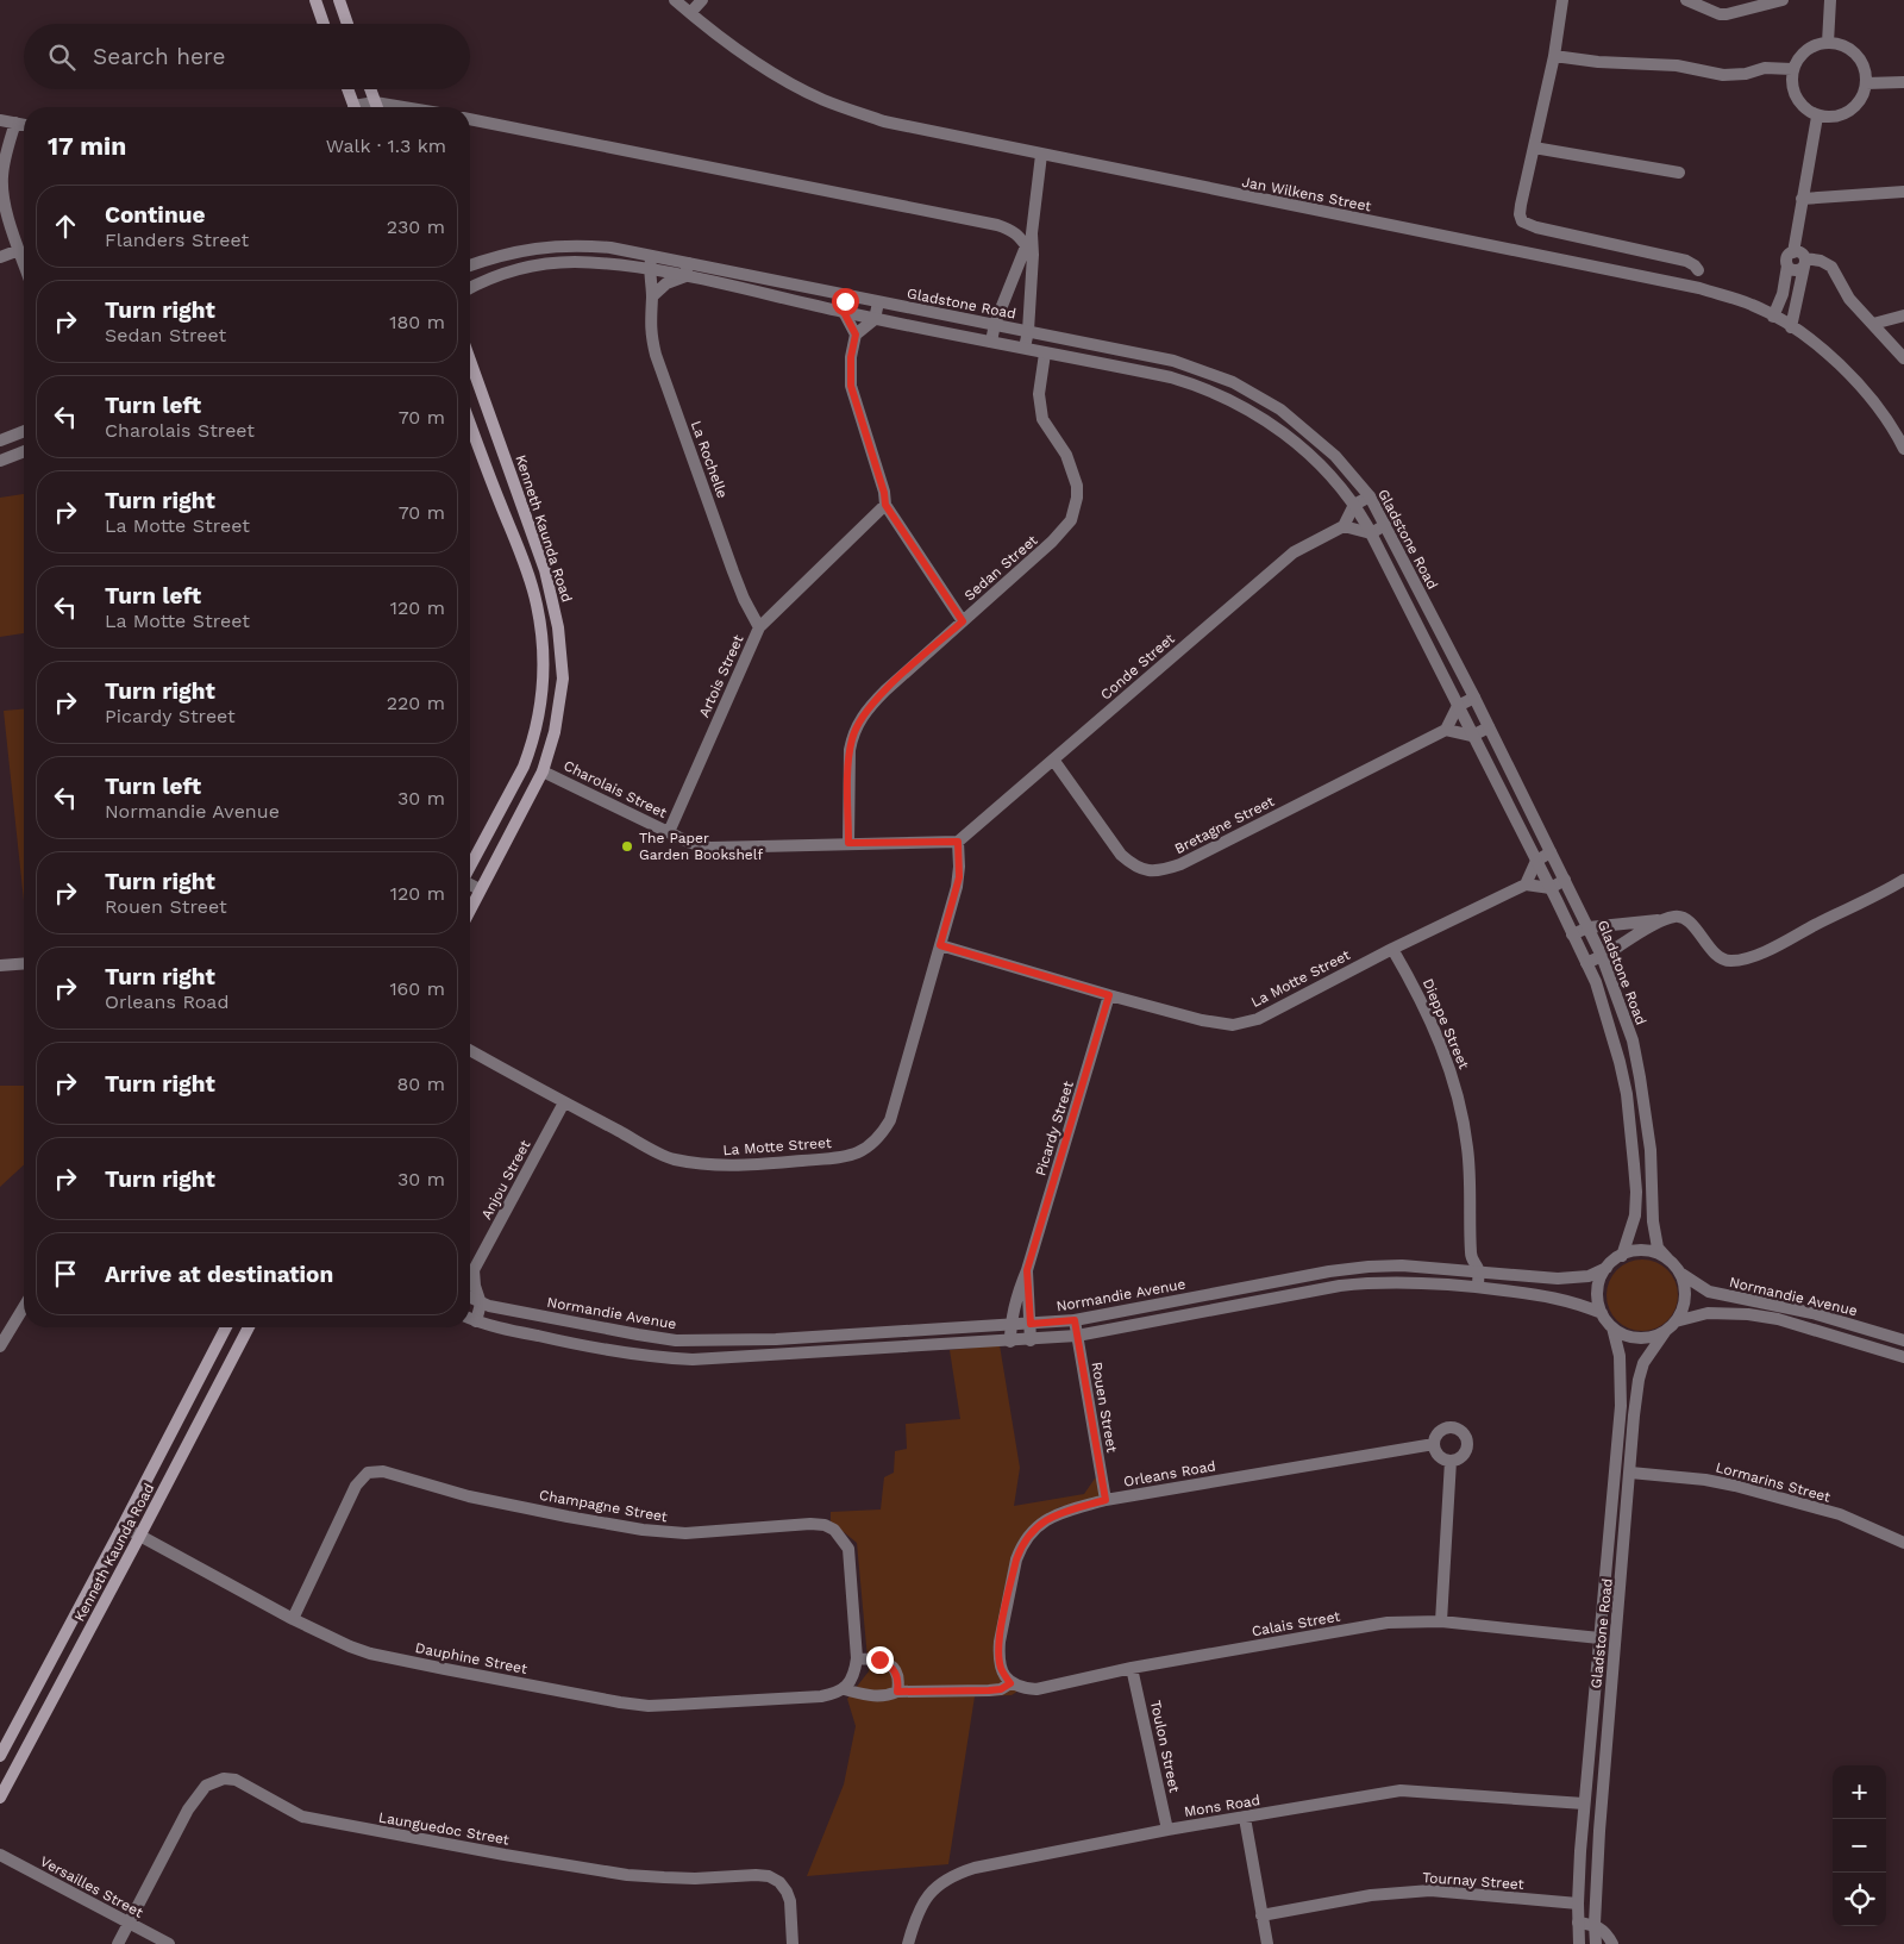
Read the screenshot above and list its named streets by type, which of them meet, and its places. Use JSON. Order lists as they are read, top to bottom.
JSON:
{
  "streets": {
    "main road": ["Kenneth Kaunda Road"],
    "street": [
      "Jan Wilkens Street",
      "Gladstone Road",
      "La Rochelle",
      "Sedan Street",
      "Conde Street",
      "Artois Street",
      "Charolais Street",
      "Bretagne Street",
      "La Motte Street",
      "Dieppe Street",
      "Picardy Street",
      "Anjou Street",
      "Normandie Avenue",
      "Rouen Street",
      "Orleans Road",
      "Lormarins Street",
      "Champagne Street",
      "Calais Street",
      "Dauphine Street",
      "Toulon Street",
      "Mons Road",
      "Launguedoc Street",
      "Tournay Street",
      "Versailles Street"
    ]
  },
  "crossings": [
    ["Gladstone Road", "La Rochelle"],
    ["Gladstone Road", "Sedan Street"],
    ["Gladstone Road", "Normandie Avenue"],
    ["Gladstone Road", "Lormarins Street"],
    ["Gladstone Road", "Calais Street"],
    ["Gladstone Road", "Mons Road"],
    ["Gladstone Road", "Tournay Street"],
    ["La Rochelle", "Artois Street"],
    ["Kenneth Kaunda Road", "Charolais Street"],
    ["Kenneth Kaunda Road", "Dauphine Street"],
    ["Sedan Street", "Charolais Street"],
    ["Conde Street", "Charolais Street"],
    ["Conde Street", "Bretagne Street"],
    ["Conde Street", "La Motte Street"],
    ["Artois Street", "Charolais Street"],
    ["Charolais Street", "La Motte Street"],
    ["La Motte Street", "Dieppe Street"],
    ["La Motte Street", "Picardy Street"],
    ["La Motte Street", "Anjou Street"],
    ["Dieppe Street", "Normandie Avenue"],
    ["Picardy Street", "Normandie Avenue"],
    ["Anjou Street", "Normandie Avenue"],
    ["Normandie Avenue", "Rouen Street"],
    ["Rouen Street", "Orleans Road"],
    ["Orleans Road", "Calais Street"],
    ["Champagne Street", "Dauphine Street"],
    ["Calais Street", "Toulon Street"],
    ["Toulon Street", "Mons Road"],
    ["Launguedoc Street", "Versailles Street"]
  ],
  "places": ["The Paper Garden Bookshelf"],
  "page": {
    "search": "Search here",
    "heading": ["17 min", "Walk · 1.3 km"],
    "list": [
      ["Continue", "Flanders Street", "230 m"],
      ["Turn right", "Sedan Street", "180 m"],
      ["Turn left", "Charolais Street", "70 m"],
      ["Turn right", "La Motte Street", "70 m"],
      ["Turn left", "La Motte Street", "120 m"],
      ["Turn right", "Picardy Street", "220 m"],
      ["Turn left", "Normandie Avenue", "30 m"],
      ["Turn right", "Rouen Street", "120 m"],
      ["Turn right", "Orleans Road", "160 m"],
      ["Turn right", "80 m"],
      ["Turn right", "30 m"],
      "Arrive at destination"
    ],
    "map_buttons": ["+", "−"]
  }
}
